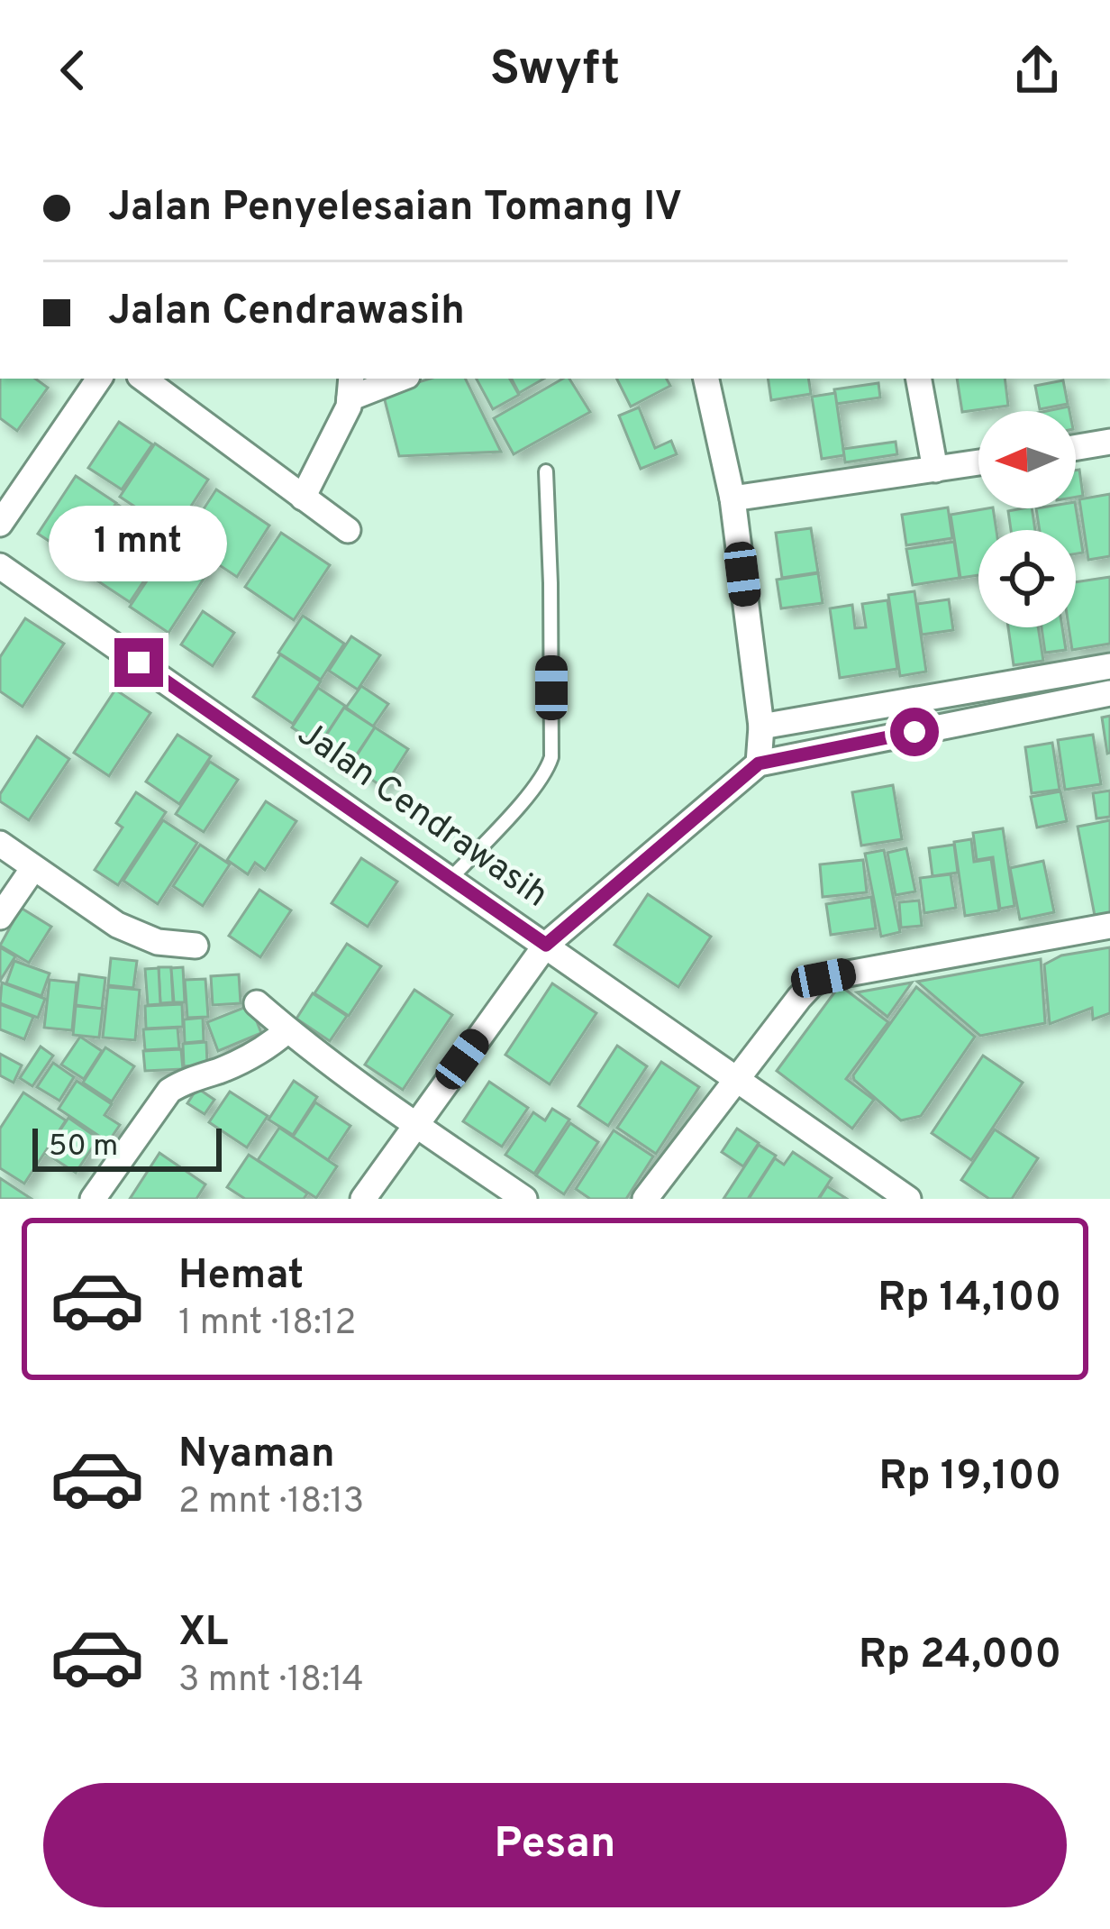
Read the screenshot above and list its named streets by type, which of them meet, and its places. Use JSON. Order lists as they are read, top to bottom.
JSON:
{
  "streets": {
    "street": ["Jalan Cendrawasih"]
  },
  "scale_bar": "50 m",
  "north": "left",
  "page": {
    "header": "Swyft",
    "banner": ["Jalan Penyelesaian Tomang IV", "Jalan Cendrawasih"],
    "bubble": "1 mnt",
    "scale": "50 m",
    "list": [
      {
        "name": "Hemat",
        "note": "1 mnt · 18:12",
        "value": "Rp 14,100"
      },
      {
        "name": "Nyaman",
        "note": "2 mnt · 18:13",
        "value": "Rp 19,100"
      },
      {
        "name": "XL",
        "note": "3 mnt · 18:14",
        "value": "Rp 24,000"
      }
    ],
    "buttons": "Pesan"
  }
}
